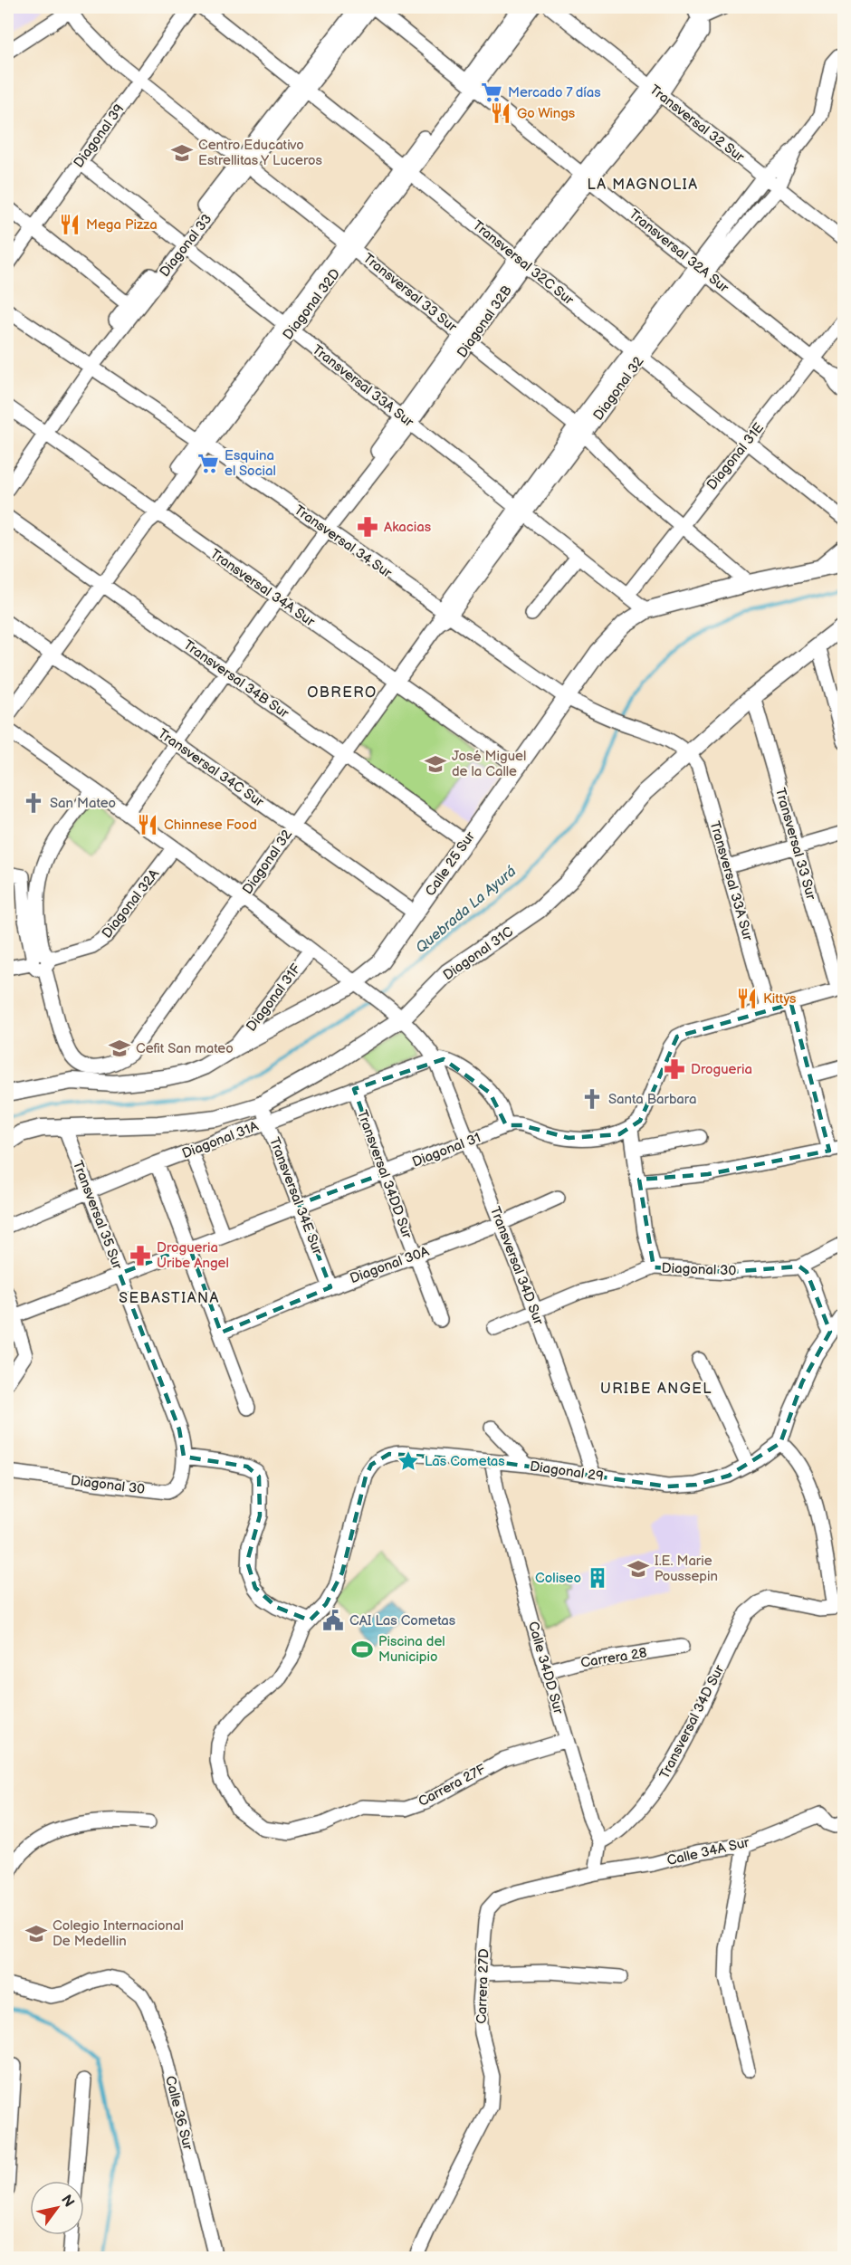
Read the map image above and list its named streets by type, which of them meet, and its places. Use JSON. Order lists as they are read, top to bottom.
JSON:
{
  "streets": {
    "main road": ["Calle 25 Sur", "Diagonal 31C"],
    "street": [
      "Transversal 32 Sur",
      "Diagonal 39",
      "Diagonal 33",
      "Transversal 32A Sur",
      "Transversal 32C Sur",
      "Transversal 33 Sur",
      "Diagonal 32D",
      "Diagonal 32B",
      "Transversal 33A Sur",
      "Diagonal 32",
      "Diagonal 31E",
      "Transversal 34 Sur",
      "Transversal 34A Sur",
      "Transversal 34B Sur",
      "Transversal 34C Sur",
      "Diagonal 32A",
      "Diagonal 31F",
      "Diagonal 31A",
      "Diagonal 31",
      "Transversal 34DD Sur",
      "Transversal 34E Sur",
      "Transversal 35 Sur",
      "Diagonal 30A",
      "Transversal 34D Sur",
      "Diagonal 30",
      "Diagonal 29",
      "Carrera 28",
      "Calle 34DD Sur",
      "Carrera 27F",
      "Calle 34A Sur",
      "Carrera 27D",
      "Calle 36 Sur"
    ]
  },
  "crossings": [
    ["Transversal 32 Sur", "Diagonal 32B"],
    ["Transversal 32 Sur", "Diagonal 32"],
    ["Diagonal 39", "Transversal 33 Sur"],
    ["Diagonal 39", "Transversal 33A Sur"],
    ["Diagonal 33", "Transversal 32A Sur"],
    ["Diagonal 33", "Transversal 32C Sur"],
    ["Diagonal 33", "Transversal 33 Sur"],
    ["Diagonal 33", "Transversal 33A Sur"],
    ["Diagonal 33", "Transversal 34 Sur"],
    ["Diagonal 33", "Transversal 34A Sur"],
    ["Transversal 32A Sur", "Diagonal 32D"],
    ["Transversal 32A Sur", "Diagonal 32B"],
    ["Transversal 32A Sur", "Diagonal 32"],
    ["Transversal 32A Sur", "Diagonal 31E"],
    ["Transversal 32C Sur", "Diagonal 32D"],
    ["Transversal 32C Sur", "Diagonal 32B"],
    ["Transversal 32C Sur", "Diagonal 32"],
    ["Transversal 32C Sur", "Diagonal 31E"],
    ["Transversal 33 Sur", "Diagonal 32D"],
    ["Transversal 33 Sur", "Diagonal 32B"],
    ["Transversal 33 Sur", "Diagonal 32"],
    ["Transversal 33 Sur", "Diagonal 31E"],
    ["Transversal 33 Sur", "Calle 25 Sur"],
    ["Transversal 33 Sur", "Diagonal 31C"],
    ["Diagonal 32D", "Transversal 33A Sur"],
    ["Diagonal 32D", "Transversal 34 Sur"],
    ["Diagonal 32D", "Transversal 34A Sur"],
    ["Diagonal 32D", "Transversal 34B Sur"],
    ["Diagonal 32D", "Transversal 34C Sur"],
    ["Diagonal 32B", "Transversal 33A Sur"],
    ["Diagonal 32B", "Transversal 34 Sur"],
    ["Diagonal 32B", "Transversal 34A Sur"],
    ["Diagonal 32B", "Transversal 34B Sur"],
    ["Diagonal 32B", "Transversal 34C Sur"],
    ["Transversal 33A Sur", "Diagonal 32"],
    ["Transversal 33A Sur", "Diagonal 31E"],
    ["Transversal 33A Sur", "Transversal 34 Sur"],
    ["Transversal 33A Sur", "Calle 25 Sur"],
    ["Transversal 33A Sur", "Diagonal 31C"],
    ["Diagonal 32", "Transversal 34 Sur"],
    ["Diagonal 32", "Transversal 34A Sur"],
    ["Diagonal 32", "Transversal 34B Sur"],
    ["Diagonal 32", "Transversal 34C Sur"],
    ["Diagonal 32", "Diagonal 32A"],
    ["Transversal 34 Sur", "Calle 25 Sur"],
    ["Transversal 34 Sur", "Diagonal 31C"],
    ["Transversal 34A Sur", "Calle 25 Sur"],
    ["Transversal 34B Sur", "Calle 25 Sur"],
    ["Transversal 34C Sur", "Calle 25 Sur"],
    ["Calle 25 Sur", "Diagonal 31F"],
    ["Diagonal 31C", "Transversal 34E Sur"],
    ["Diagonal 31C", "Transversal 35 Sur"],
    ["Diagonal 31A", "Transversal 34DD Sur"],
    ["Diagonal 31A", "Transversal 34E Sur"],
    ["Diagonal 31A", "Transversal 35 Sur"],
    ["Diagonal 31A", "Transversal 34D Sur"],
    ["Diagonal 31", "Transversal 34DD Sur"],
    ["Diagonal 31", "Transversal 34E Sur"],
    ["Diagonal 31", "Transversal 35 Sur"],
    ["Diagonal 31", "Transversal 34D Sur"],
    ["Transversal 34DD Sur", "Diagonal 30A"],
    ["Transversal 34E Sur", "Diagonal 30A"],
    ["Transversal 35 Sur", "Diagonal 30"],
    ["Diagonal 30A", "Transversal 34D Sur"],
    ["Transversal 34D Sur", "Diagonal 30"],
    ["Transversal 34D Sur", "Diagonal 29"],
    ["Transversal 34D Sur", "Calle 34DD Sur"],
    ["Diagonal 29", "Calle 34DD Sur"],
    ["Diagonal 29", "Carrera 27F"],
    ["Carrera 28", "Calle 34DD Sur"],
    ["Calle 34DD Sur", "Carrera 27F"],
    ["Calle 34A Sur", "Carrera 27D"]
  ],
  "districts": [
    "LA MAGNOLIA",
    "OBRERO",
    "SEBASTIANA",
    "URIBE ANGEL"
  ],
  "water": ["Quebrada La Ayurá"],
  "places": {
    "supermarket": ["Mercado 7 días", "Esquina el Social"],
    "restaurant": [
      "Go Wings",
      "Mega Pizza",
      "Chinnese Food",
      "Kittys"
    ],
    "school or university": [
      "Centro Educativo Estrellitas Y Luceros",
      "José Miguel de la Calle",
      "Cefit San mateo",
      "I.E. Marie Poussepin",
      "Colegio Internacional De Medellin"
    ],
    "pharmacy": ["Akacias", "Drogueria", "Drogueria Uribe Angel"],
    "church": ["San Mateo", "Santa Barbara"],
    "place": ["Las Cometas"],
    "building": ["Coliseo"],
    "public building": ["CAI Las Cometas"],
    "sports": ["Piscina del Municipio"]
  },
  "north": "top right"
}
